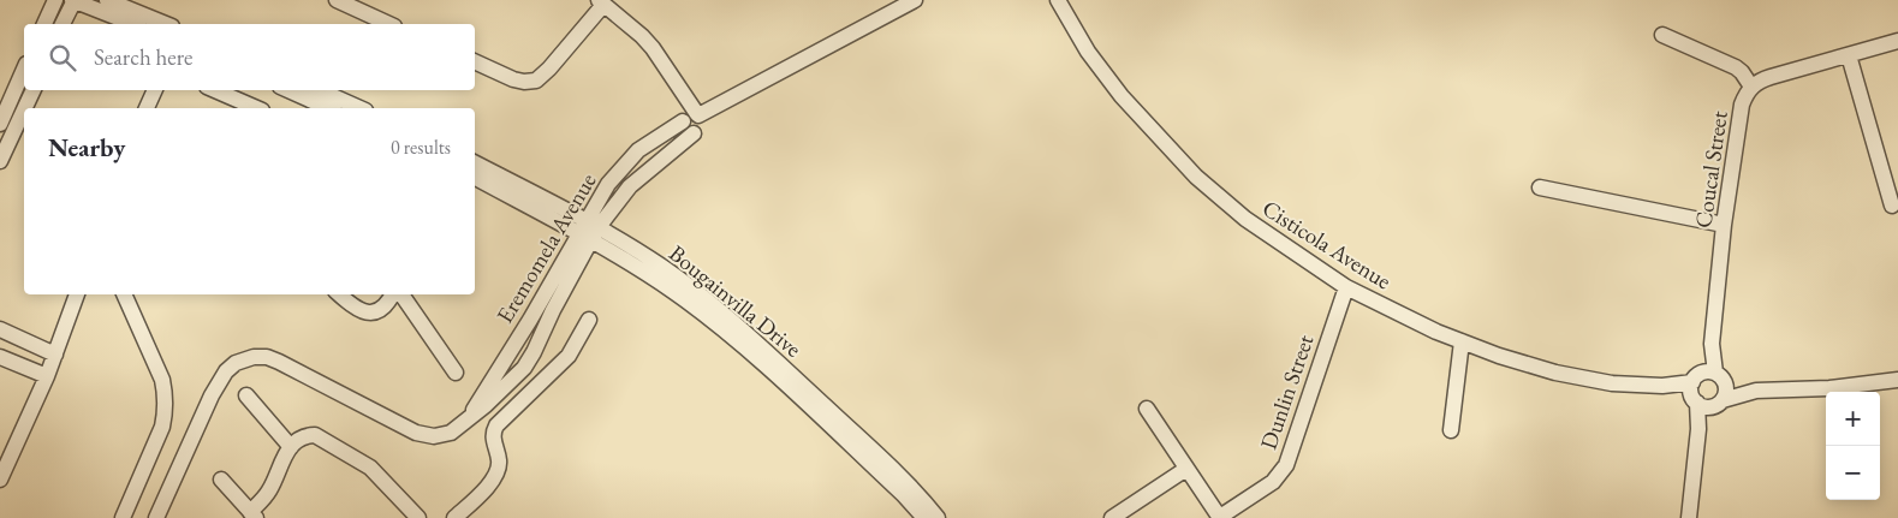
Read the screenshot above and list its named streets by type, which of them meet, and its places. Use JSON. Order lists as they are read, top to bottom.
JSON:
{
  "streets": {
    "street": [
      "Coucal Street",
      "Cisticola Avenue",
      "Eremomela Avenue",
      "Bougainvilla Drive",
      "Dunlin Street"
    ]
  },
  "crossings": [
    ["Coucal Street", "Cisticola Avenue"],
    ["Cisticola Avenue", "Dunlin Street"],
    ["Eremomela Avenue", "Bougainvilla Drive"]
  ],
  "page": {
    "search": "Search here",
    "heading": ["Nearby", "0 results"],
    "map_buttons": ["+", "−"]
  }
}
